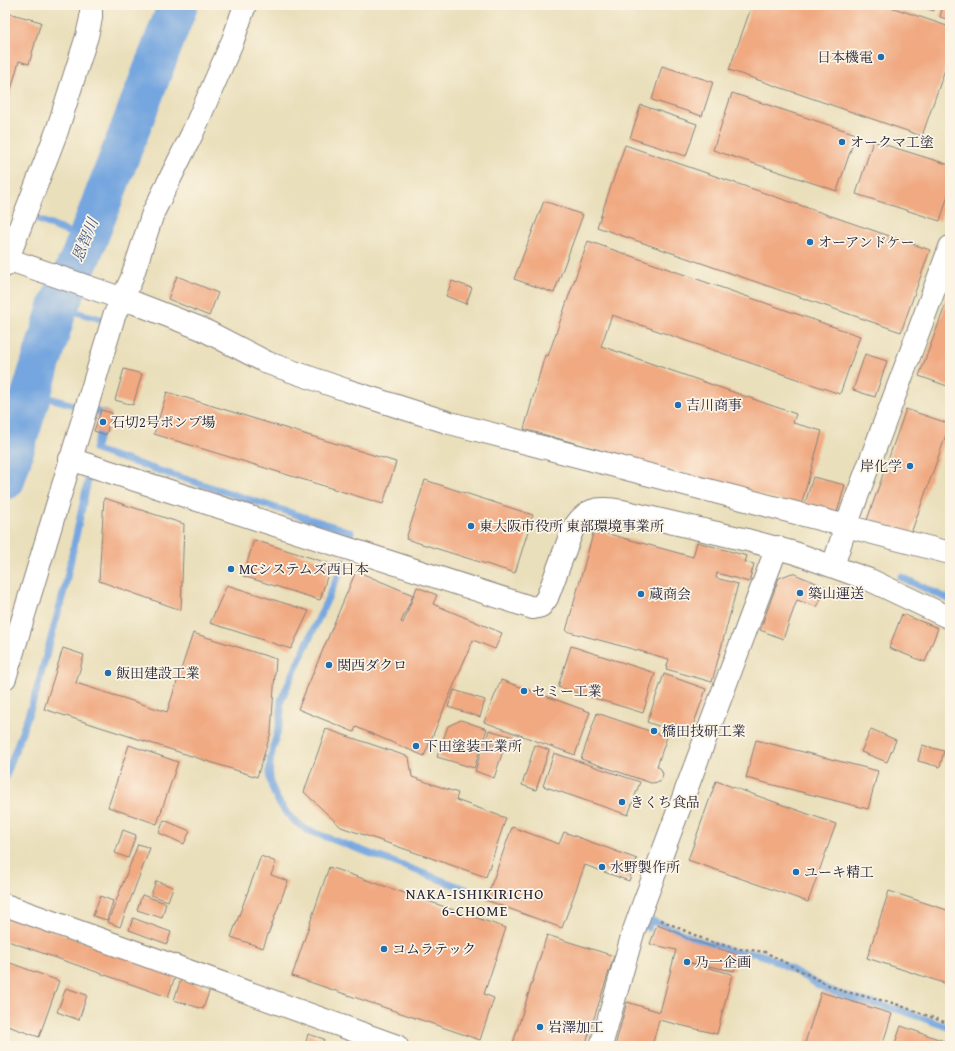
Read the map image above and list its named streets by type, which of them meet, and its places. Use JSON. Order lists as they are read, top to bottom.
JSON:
{
  "districts": ["NAKA-ISHIKIRICHO 6-CHOME"],
  "water": ["恩智川"],
  "places": [
    "日本機電",
    "オークマ工塗",
    "オーアンドケー",
    "吉川商事",
    "石切2号ポンプ場",
    "岸化学",
    "東大阪市役所 東部環境事業所",
    "MCシステムズ西日本",
    "築山運送",
    "蔵商会",
    "関西ダクロ",
    "飯田建設工業",
    "セミー工業",
    "橋田技研工業",
    "下田塗装工業所",
    "きくち食品",
    "水野製作所",
    "ユーキ精工",
    "コムラテック",
    "乃一企画",
    "岩澤加工"
  ]
}
